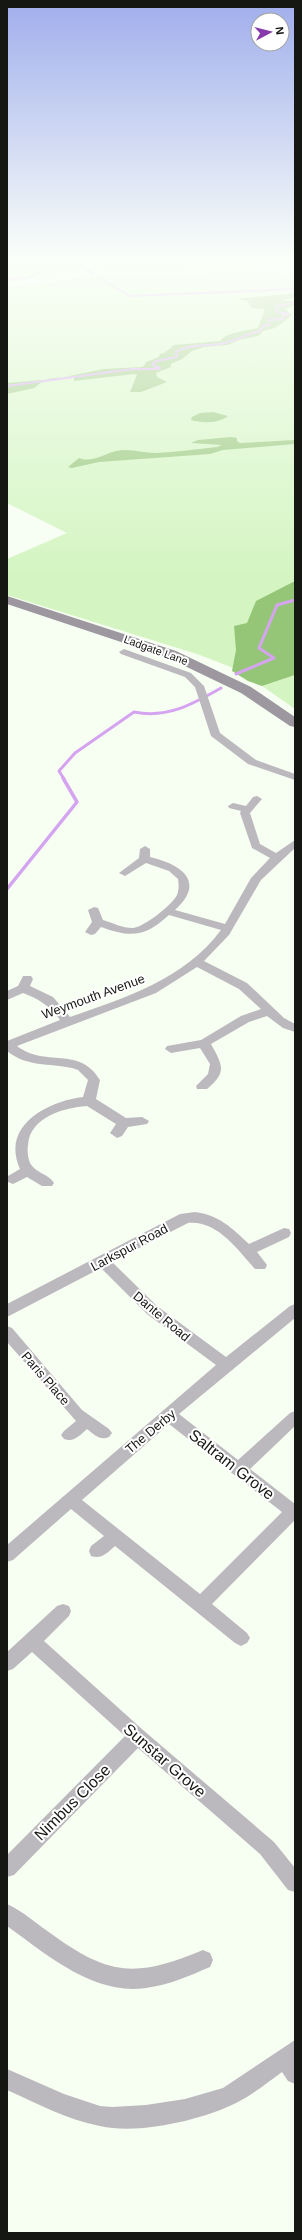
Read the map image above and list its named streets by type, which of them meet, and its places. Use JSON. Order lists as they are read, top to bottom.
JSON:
{
  "streets": {
    "main road": ["Ladgate Lane"],
    "street": [
      "Weymouth Avenue",
      "Larkspur Road",
      "Dante Road",
      "Paris Place",
      "The Derby",
      "Saltram Grove",
      "Sunstar Grove",
      "Nimbus Close"
    ]
  },
  "crossings": [
    ["Larkspur Road", "Dante Road"],
    ["Dante Road", "The Derby"],
    ["The Derby", "Saltram Grove"],
    ["Sunstar Grove", "Nimbus Close"]
  ],
  "north": "right"
}
